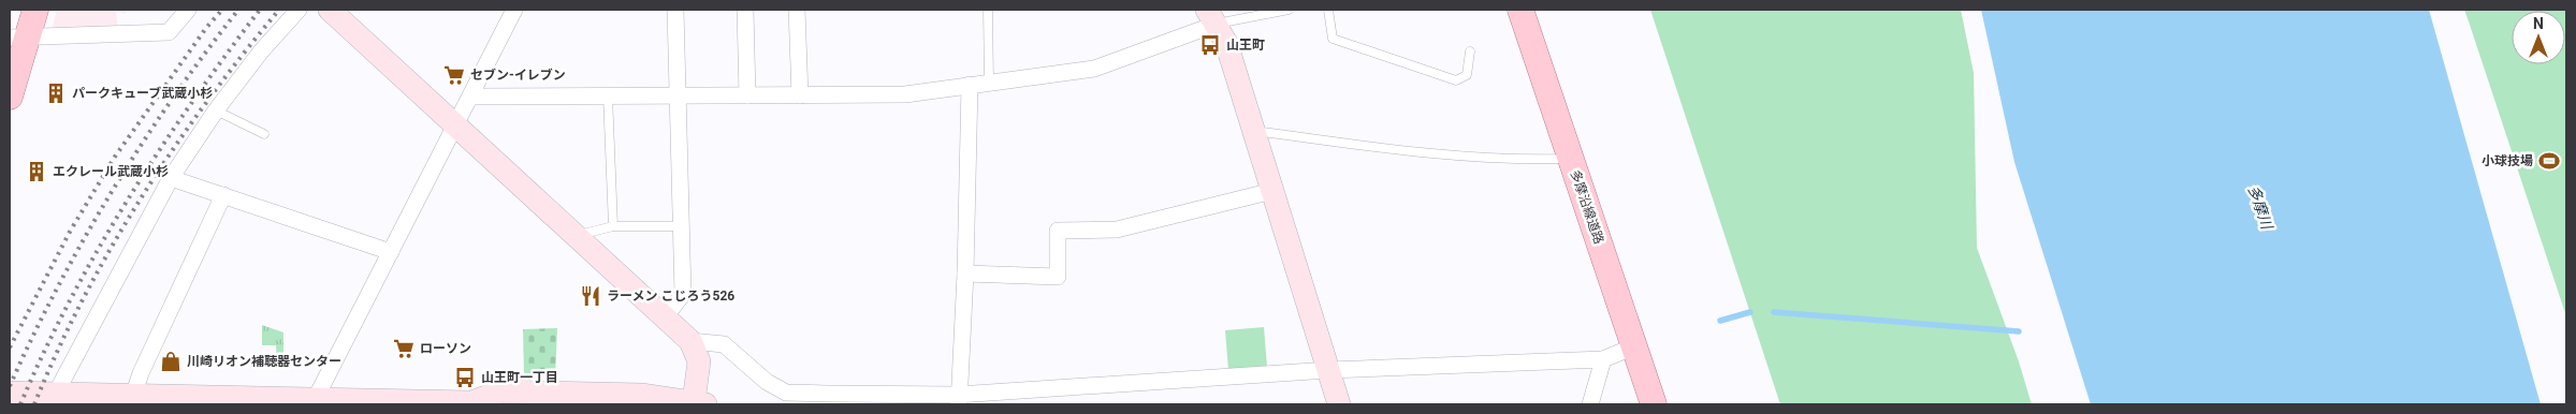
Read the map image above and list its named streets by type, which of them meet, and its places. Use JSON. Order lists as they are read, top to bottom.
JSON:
{
  "streets": {
    "main road": ["多摩沿線道路"]
  },
  "water": ["多摩川"],
  "places": {
    "bus stop": ["山王町", "山王町一丁目"],
    "supermarket": ["セブン-イレブン", "ローソン"],
    "building": ["パークキューブ武蔵小杉", "エクレール武蔵小杉"],
    "sports": ["小球技場"],
    "restaurant": ["ラーメン こじろう526"],
    "shop": ["川崎リオン補聴器センター"]
  },
  "north": "top"
}
